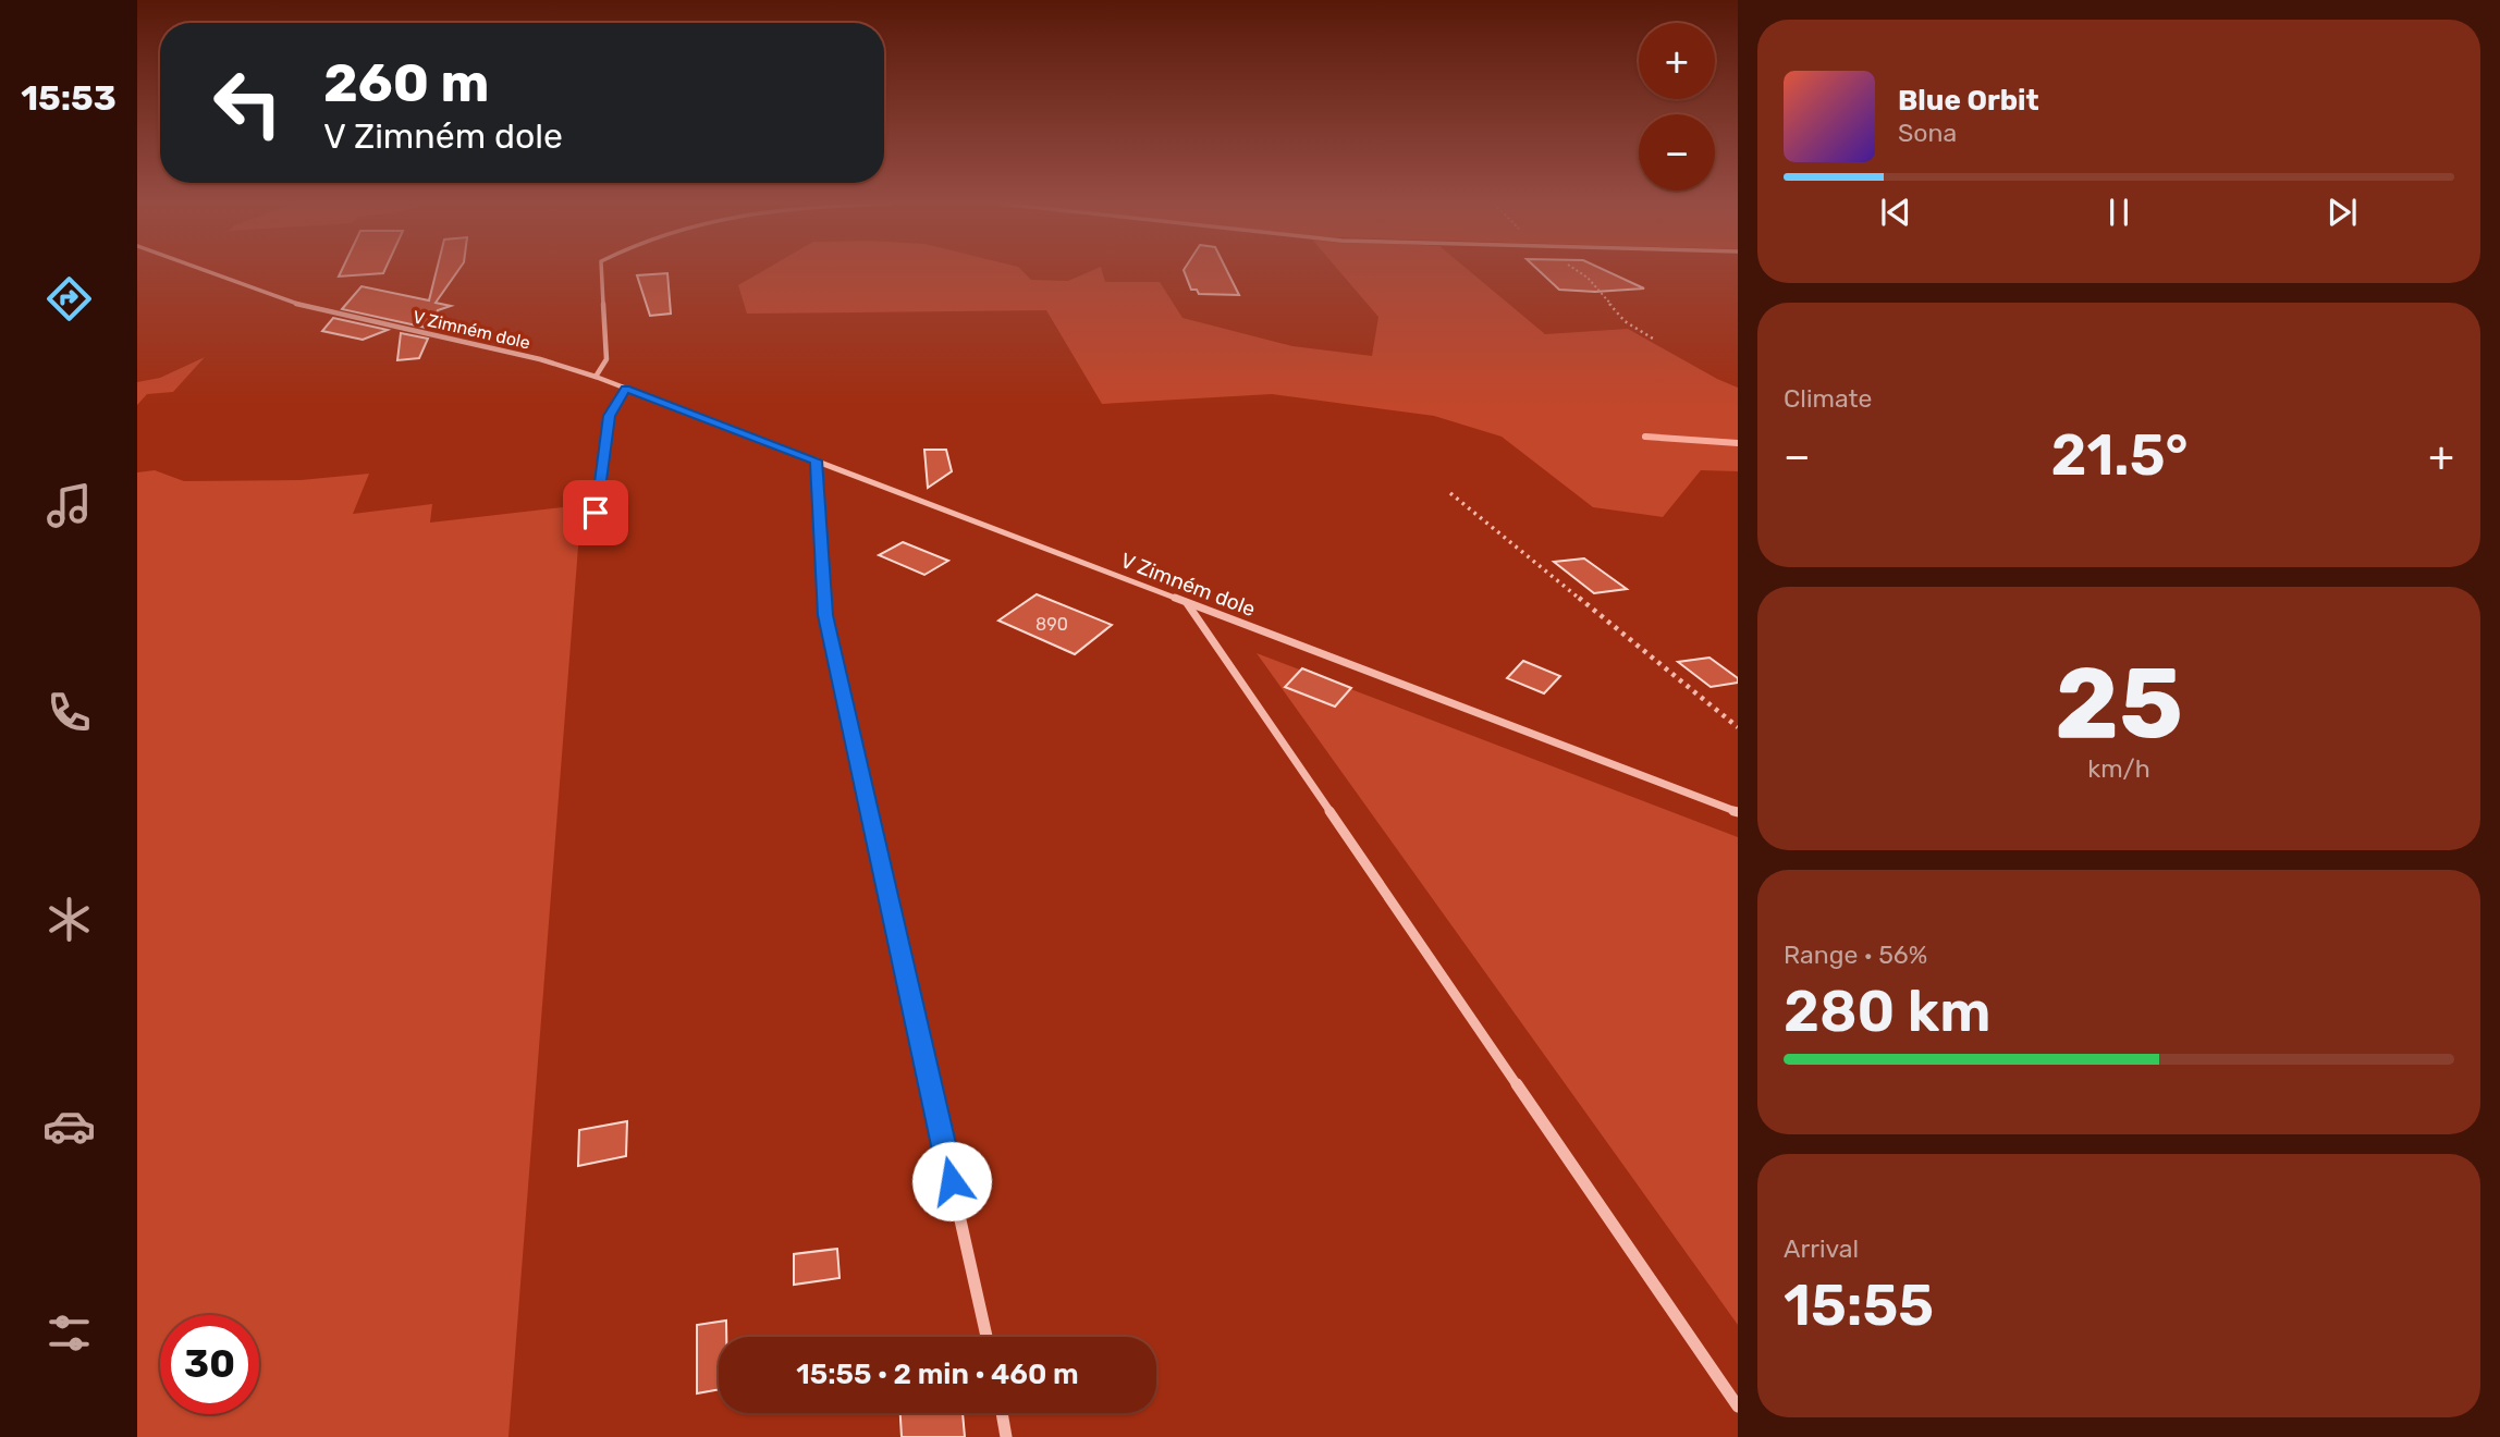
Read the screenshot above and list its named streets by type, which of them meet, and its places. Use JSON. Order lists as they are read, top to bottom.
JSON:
{
  "streets": {
    "street": ["V Zimném dole"]
  },
  "house_numbers": ["890"],
  "page": {
    "tabs": "15:53",
    "map_buttons": ["+", "−"],
    "turn": ["260 m", "V Zimném dole"],
    "song": ["Blue Orbit", "Sona"],
    "tile": [
      "Climate",
      ["25", "km/h"],
      ["Range · 56%", "280 km"],
      ["Arrival", "15:55"]
    ],
    "heat": ["−", "21.5°", "+"],
    "limit": "30",
    "trip": "15:55 · 2 min · 460 m"
  }
}
